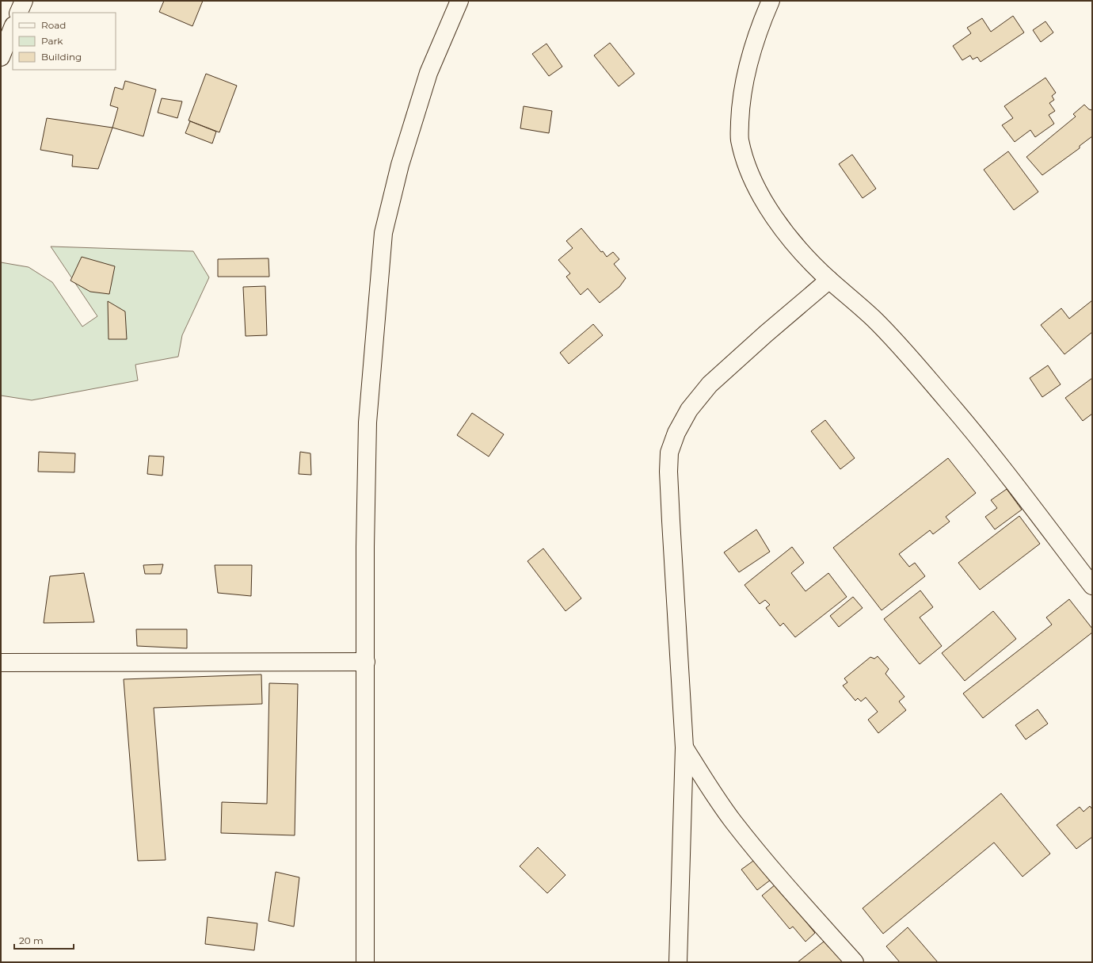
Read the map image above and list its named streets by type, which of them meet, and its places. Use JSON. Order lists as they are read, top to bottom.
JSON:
{
  "legend": ["Road", "Park", "Building"],
  "scale_bar": "20 m"
}
